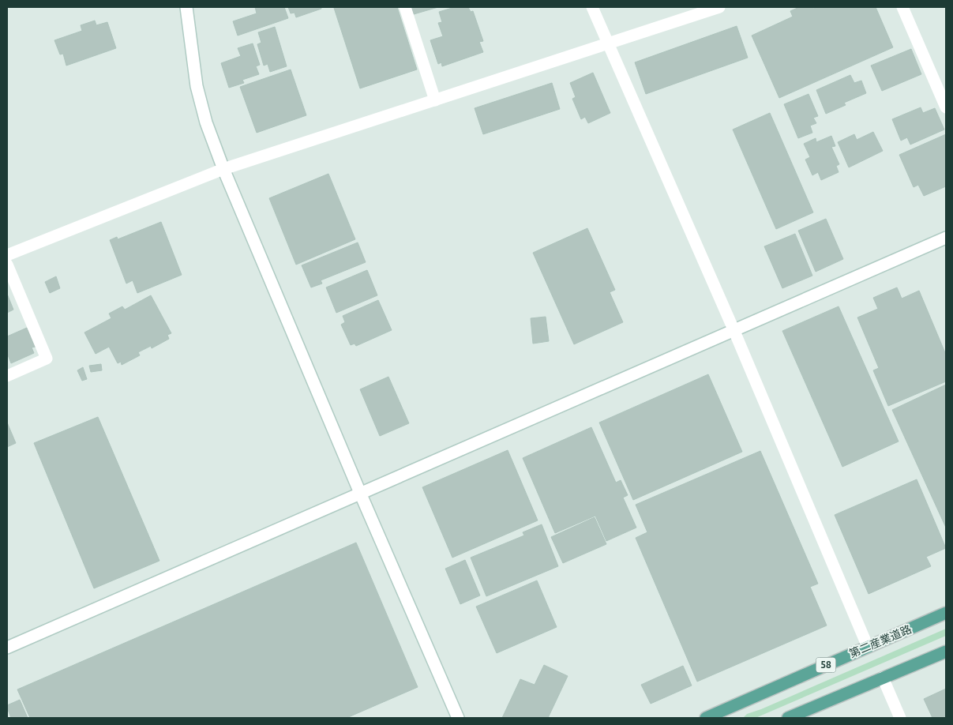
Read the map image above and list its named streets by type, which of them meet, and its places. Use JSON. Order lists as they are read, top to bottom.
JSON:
{
  "streets": {
    "main road": ["第二産業道路", "58"]
  }
}
